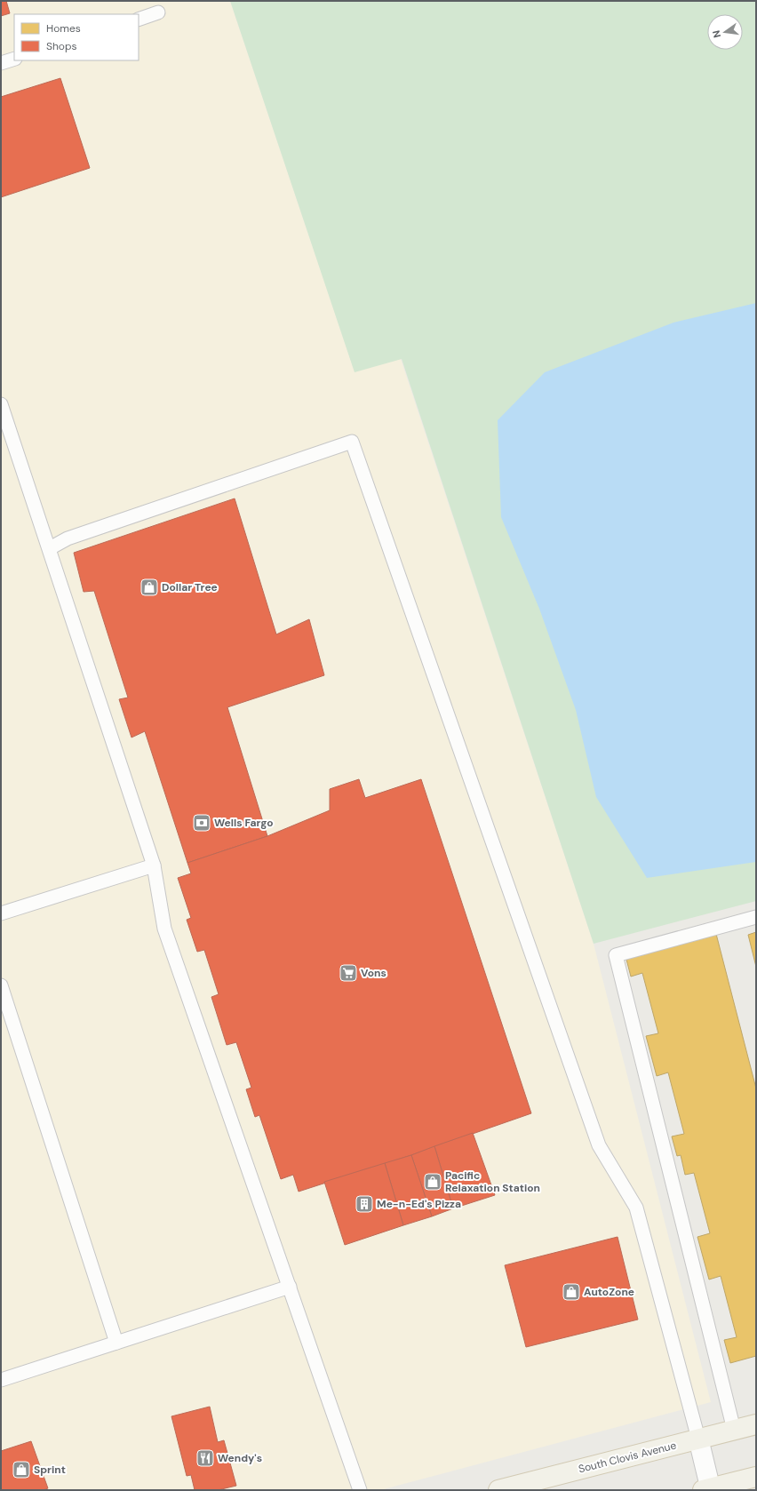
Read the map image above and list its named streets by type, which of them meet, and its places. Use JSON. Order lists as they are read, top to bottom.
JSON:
{
  "streets": {
    "main road": ["South Clovis Avenue"]
  },
  "places": {
    "shop": [
      "Dollar Tree",
      "Pacific Relaxation Station",
      "AutoZone",
      "Sprint"
    ],
    "bank": ["Wells Fargo"],
    "supermarket": ["Vons"],
    "building": ["Me-n-Ed's Pizza"],
    "restaurant": ["Wendy's"]
  },
  "legend": ["Homes", "Shops"],
  "north": "left"
}
